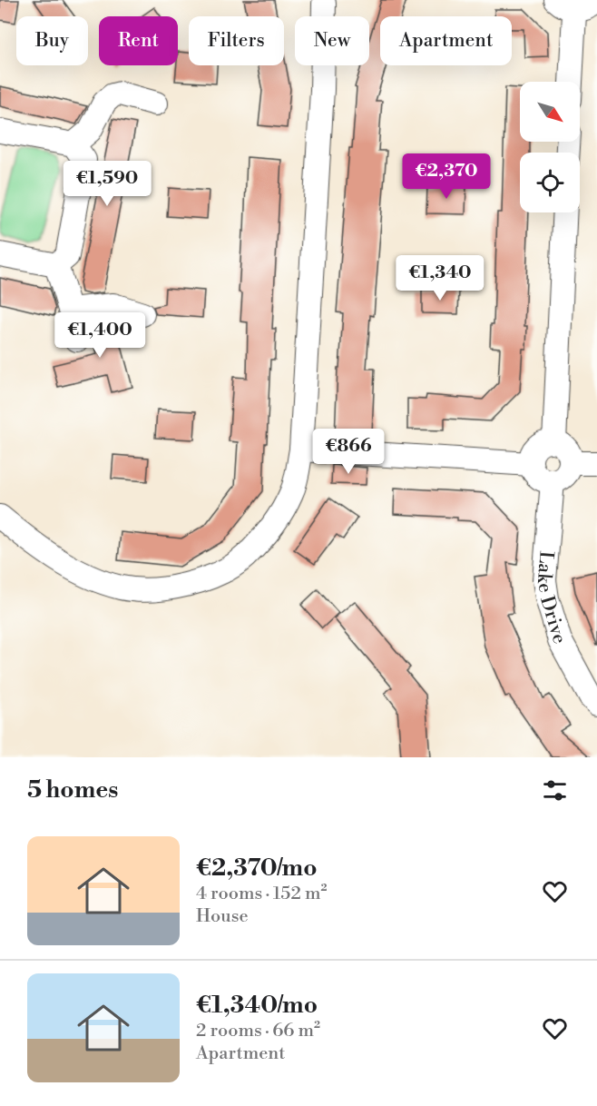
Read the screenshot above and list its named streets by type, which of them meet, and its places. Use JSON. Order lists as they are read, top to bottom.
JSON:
{
  "streets": {
    "street": ["Lake Drive"]
  },
  "north": "bottom right",
  "page": {
    "chip": [
      "Buy",
      "Rent",
      "Filters",
      "New",
      "Apartment"
    ],
    "price": [
      "€2,370",
      "€1,590",
      "€1,340",
      "€1,400",
      "€866"
    ],
    "heading": "5 homes",
    "list": [
      {
        "name": "€2,370/mo",
        "note": "4 rooms · 152 m² · House"
      },
      {
        "name": "€1,340/mo",
        "note": "2 rooms · 66 m² · Apartment"
      }
    ]
  }
}
